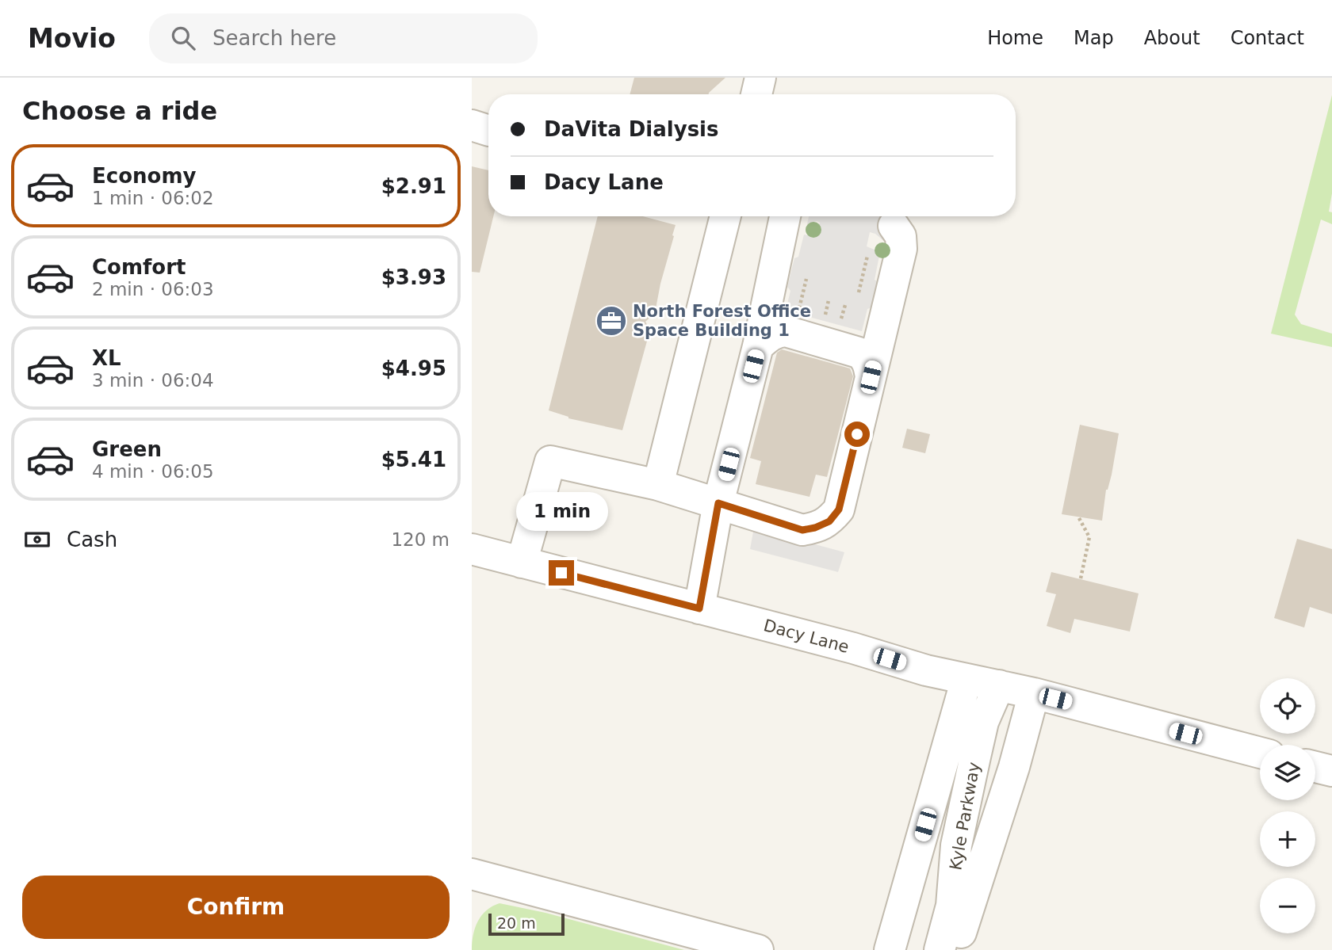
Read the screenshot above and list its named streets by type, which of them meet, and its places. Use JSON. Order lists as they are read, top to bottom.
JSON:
{
  "streets": {
    "street": ["Dacy Lane", "Kyle Parkway"]
  },
  "crossings": [
    ["Dacy Lane", "Kyle Parkway"]
  ],
  "places": {
    "office": ["North Forest Office Space Building 1"]
  },
  "scale_bar": "20 m",
  "page": {
    "header": "Movio",
    "search": "Search here",
    "nav": [
      "Home",
      "Map",
      "About",
      "Contact"
    ],
    "heading": "Choose a ride",
    "banner": ["DaVita Dialysis", "Dacy Lane"],
    "list": [
      {
        "name": "Economy",
        "note": "1 min · 06:02",
        "value": "$2.91"
      },
      {
        "name": "Comfort",
        "note": "2 min · 06:03",
        "value": "$3.93"
      },
      {
        "name": "XL",
        "note": "3 min · 06:04",
        "value": "$4.95"
      },
      {
        "name": "Green",
        "note": "4 min · 06:05",
        "value": "$5.41"
      }
    ],
    "bubble": "1 min",
    "pay": ["Cash", "120 m"],
    "map_buttons": ["+", "−"],
    "buttons": "Confirm",
    "scale": "20 m"
  }
}
